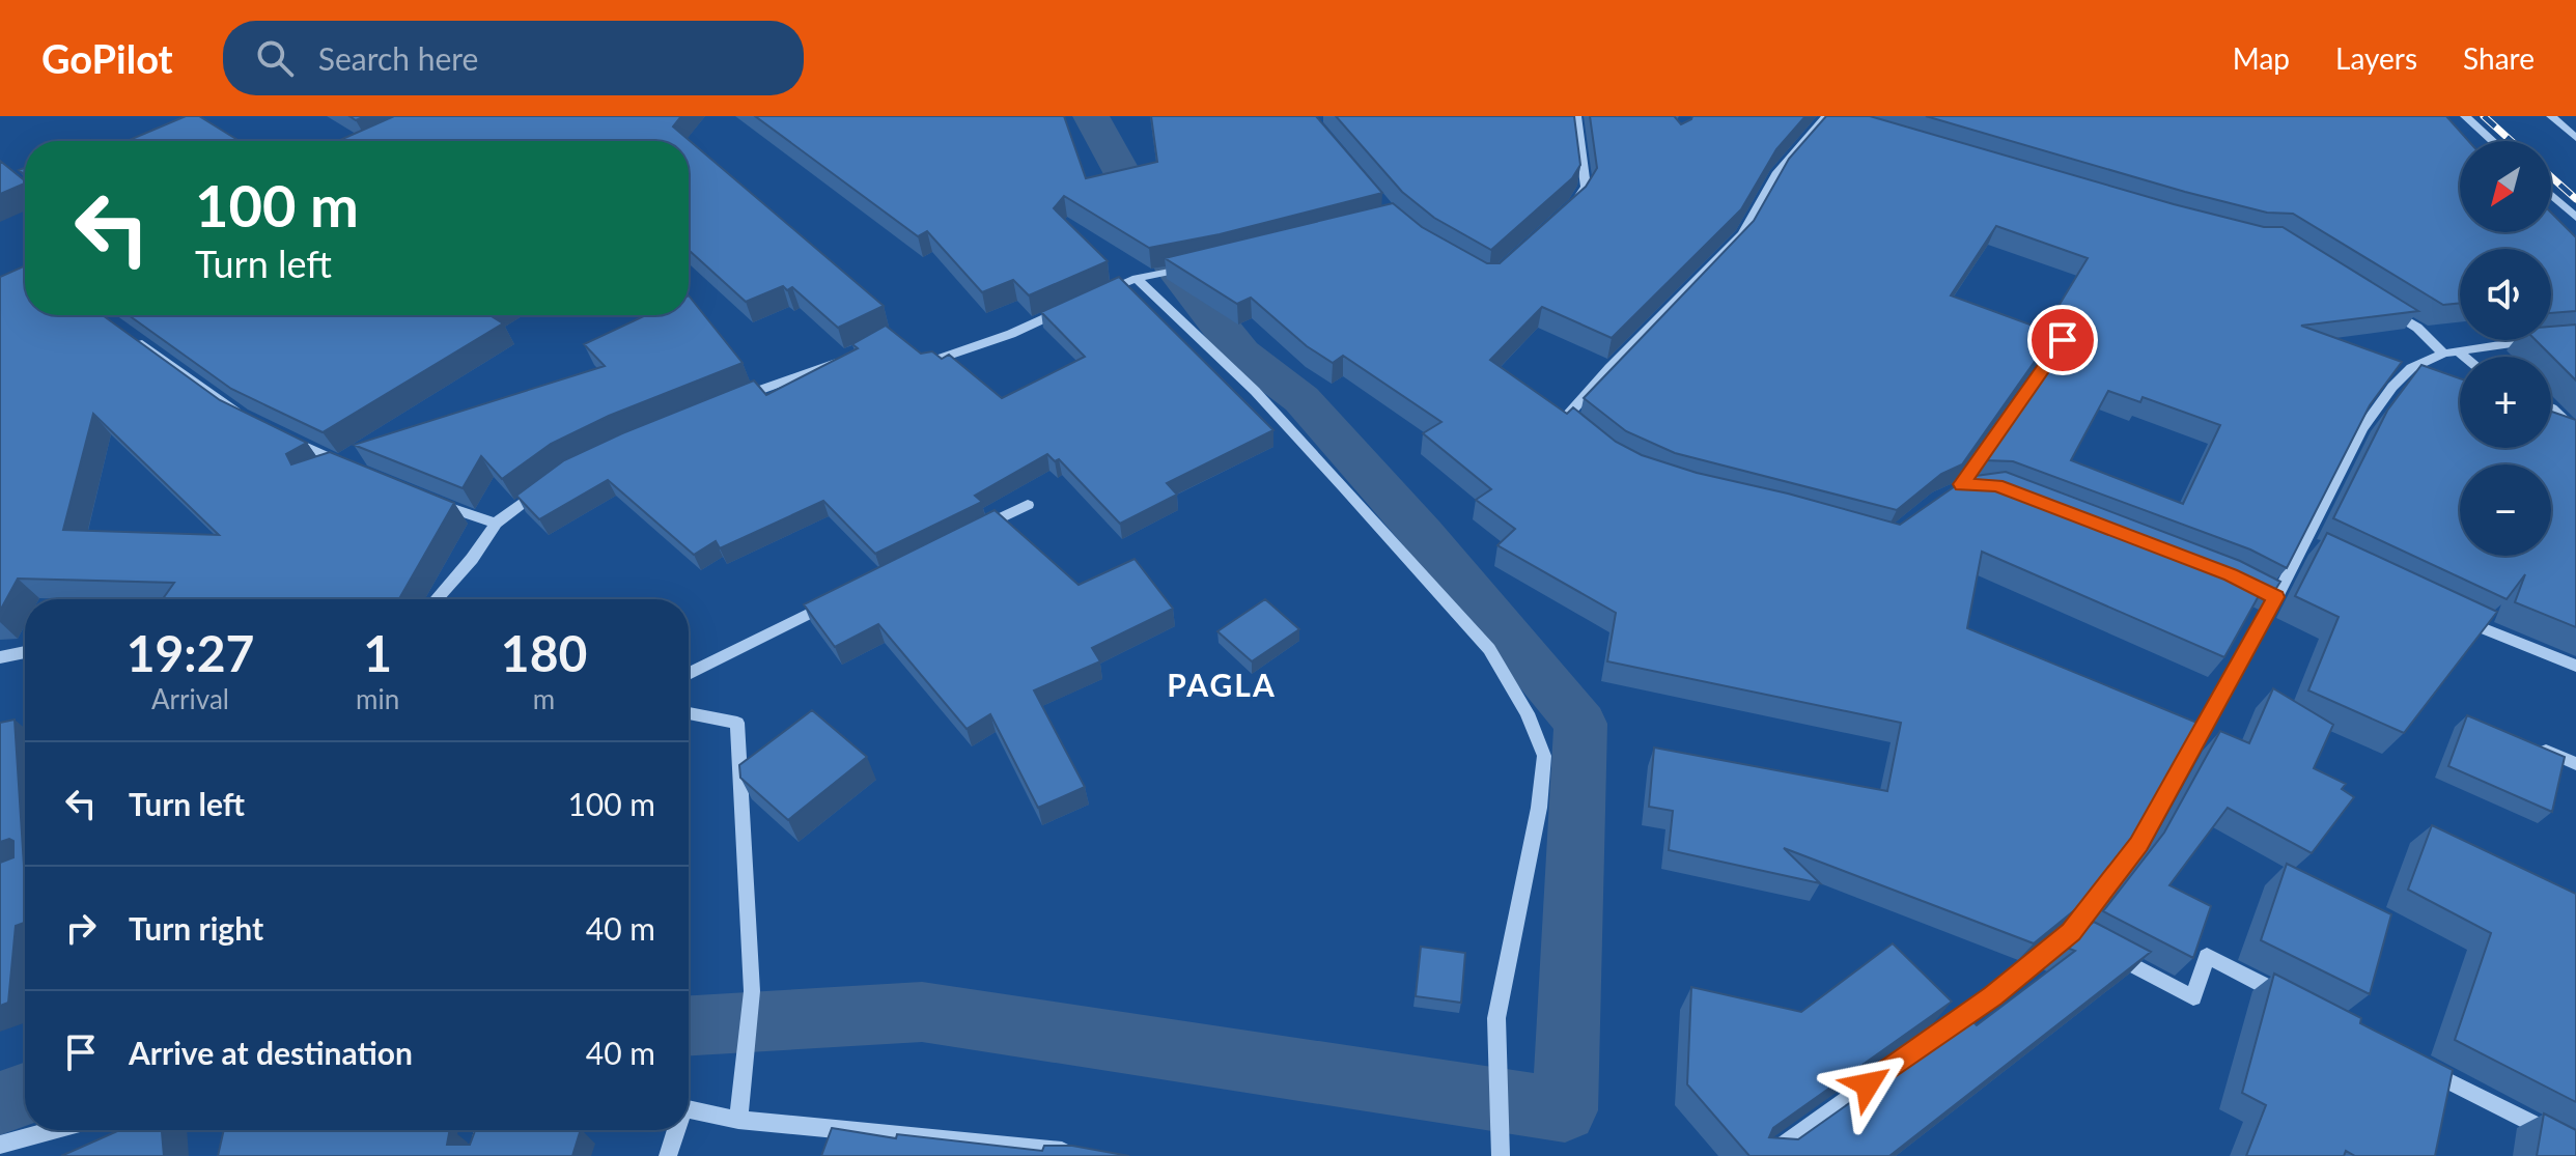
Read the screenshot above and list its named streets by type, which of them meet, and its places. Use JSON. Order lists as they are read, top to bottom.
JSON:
{
  "districts": ["PAGLA"],
  "north": "bottom left",
  "page": {
    "header": "GoPilot",
    "search": "Search here",
    "nav": ["Map", "Layers", "Share"],
    "map_buttons": ["+", "−"],
    "turn": ["100 m", "Turn left"],
    "eta": [
      "19:27",
      "Arrival",
      "1",
      "min",
      "180",
      "m"
    ],
    "list": [
      {
        "name": "Turn left",
        "value": "100 m"
      },
      {
        "name": "Turn right",
        "value": "40 m"
      },
      {
        "name": "Arrive at destination",
        "value": "40 m"
      }
    ]
  }
}
